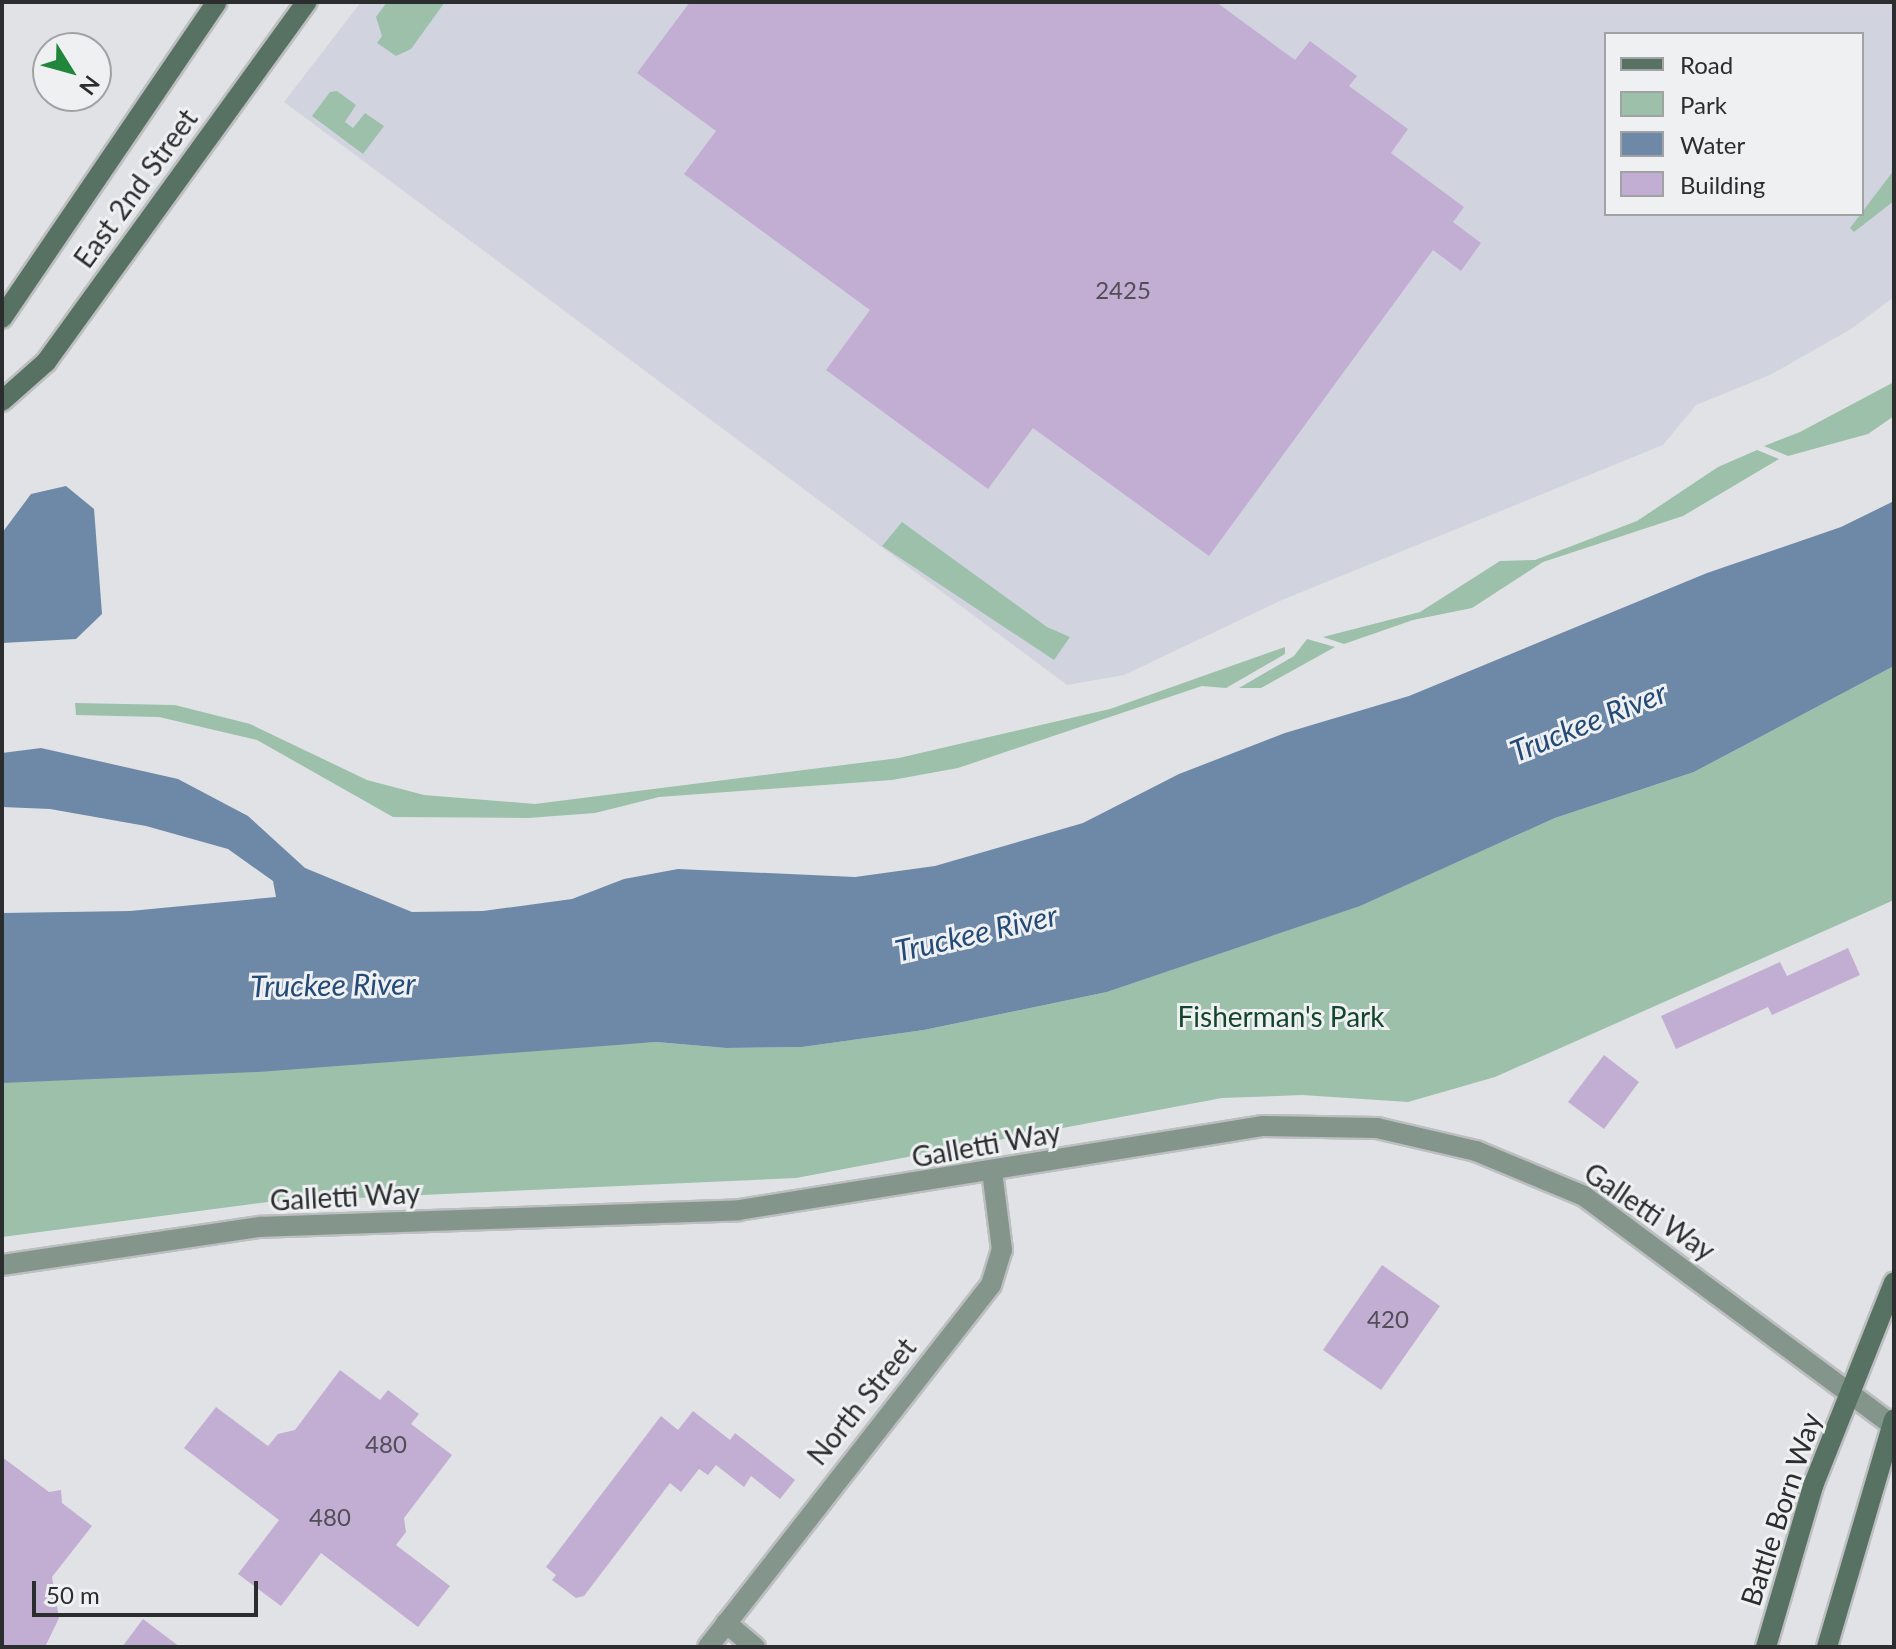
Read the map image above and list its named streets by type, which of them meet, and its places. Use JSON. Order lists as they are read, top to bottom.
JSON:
{
  "streets": {
    "main road": ["East 2nd Street", "Battle Born Way"],
    "street": ["Galletti Way", "North Street"]
  },
  "crossings": [
    ["Galletti Way", "North Street"],
    ["Galletti Way", "Battle Born Way"]
  ],
  "water": ["Truckee River"],
  "parks": ["Fisherman's Park"],
  "house_numbers": [
    "2425",
    "420",
    "480",
    "480"
  ],
  "legend": [
    "Road",
    "Park",
    "Water",
    "Building"
  ],
  "scale_bar": "50 m",
  "north": "bottom right"
}
